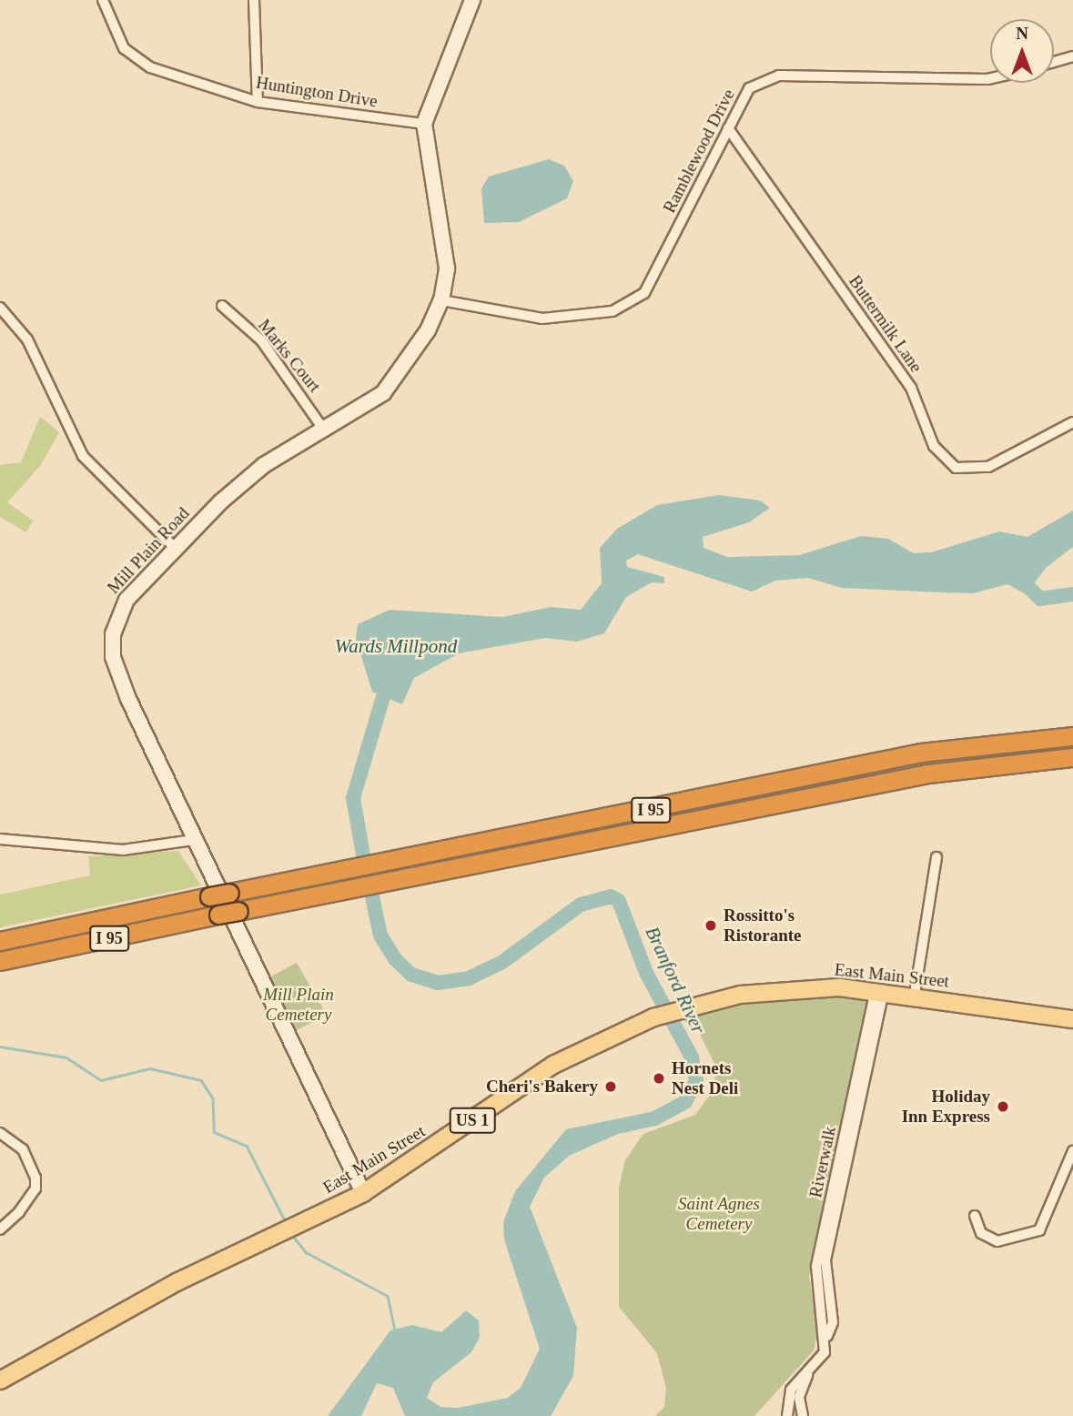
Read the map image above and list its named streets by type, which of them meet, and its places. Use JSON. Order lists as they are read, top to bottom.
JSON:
{
  "streets": {
    "highway": ["I 95"],
    "main road": ["East Main Street", "US 1"],
    "street": [
      "Huntington Drive",
      "Ramblewood Drive",
      "Buttermilk Lane",
      "Marks Court",
      "Mill Plain Road",
      "Riverwalk"
    ]
  },
  "crossings": [
    ["Huntington Drive", "Mill Plain Road"],
    ["Ramblewood Drive", "Buttermilk Lane"],
    ["Ramblewood Drive", "Mill Plain Road"],
    ["Marks Court", "Mill Plain Road"],
    ["Mill Plain Road", "East Main Street"],
    ["East Main Street", "Riverwalk"]
  ],
  "water": ["Wards Millpond", "Branford River"],
  "parks": ["Mill Plain Cemetery", "Saint Agnes Cemetery"],
  "places": [
    "Rossitto's Ristorante",
    "Hornets Nest Deli",
    "Cheri's Bakery",
    "Holiday Inn Express"
  ],
  "north": "top"
}
